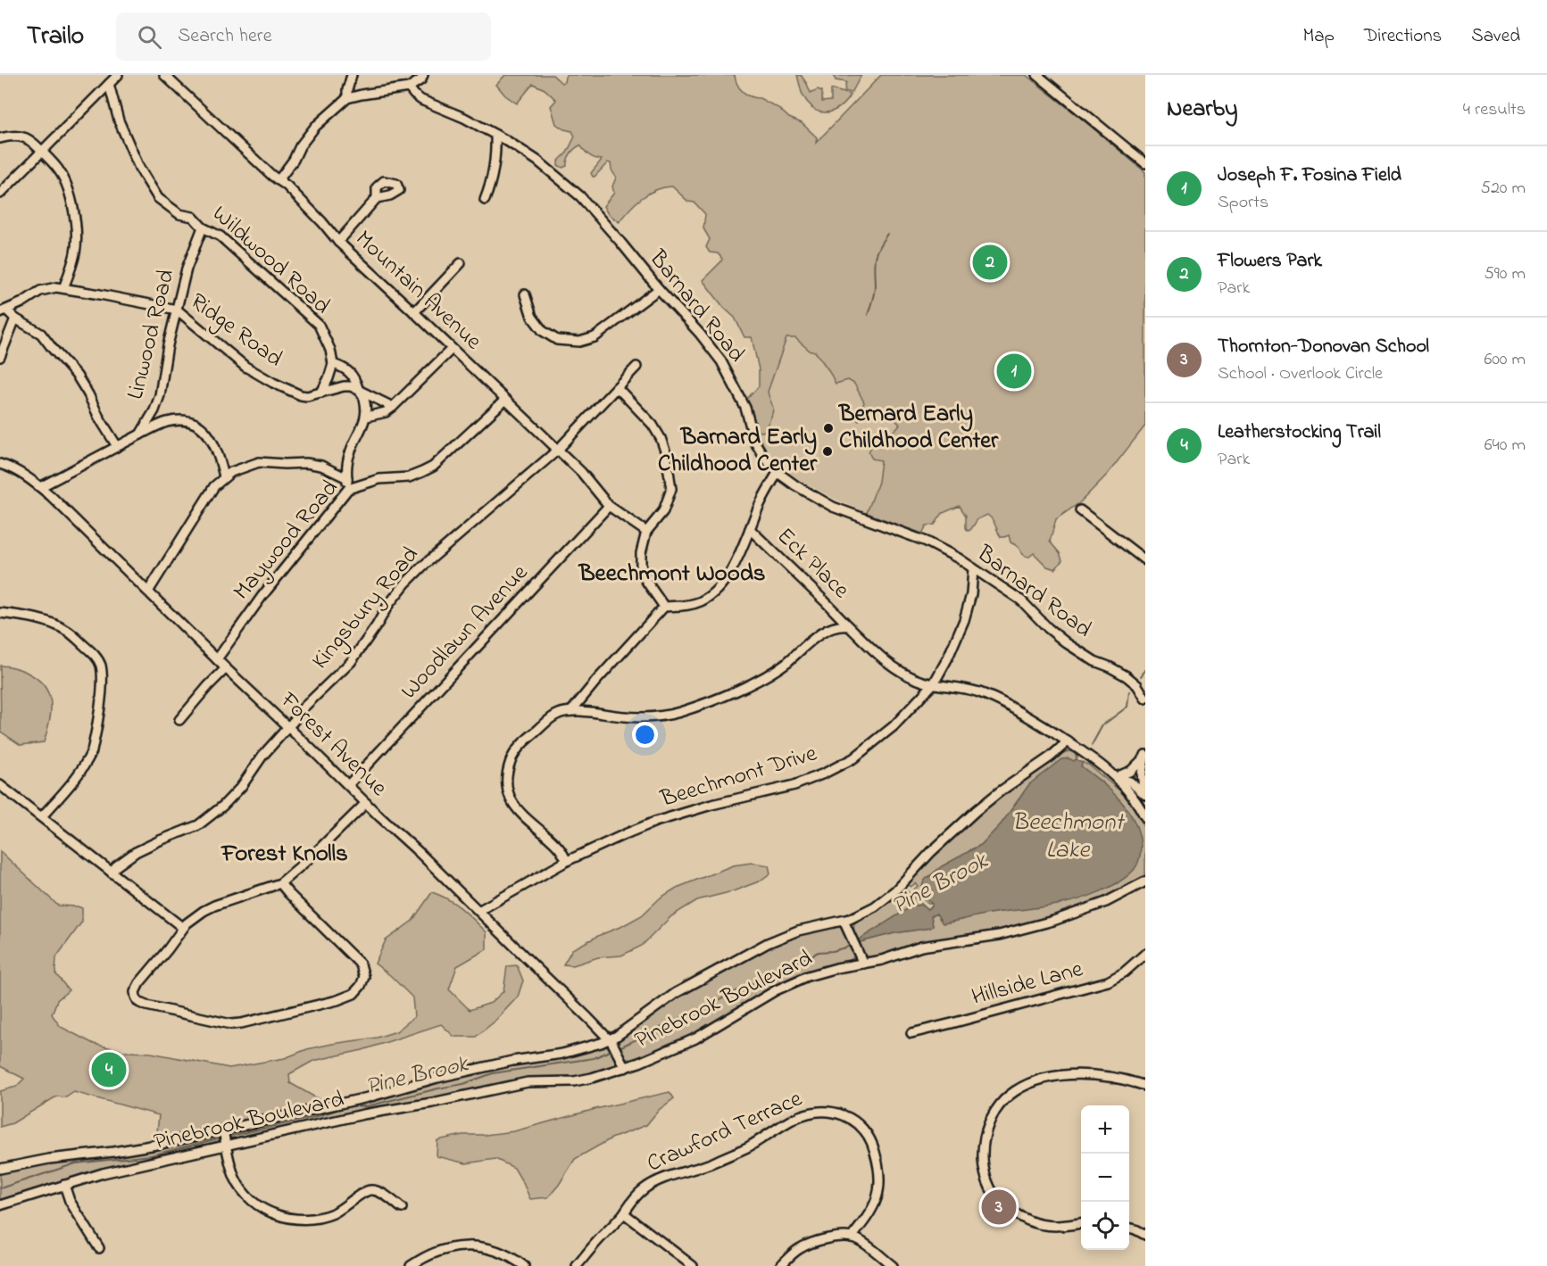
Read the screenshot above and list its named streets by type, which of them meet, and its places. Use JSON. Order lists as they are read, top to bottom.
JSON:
{
  "streets": {
    "street": [
      "Wildwood Road",
      "Mountain Avenue",
      "Barnard Road",
      "Ridge Road",
      "Linwood Road",
      "Maywood Road",
      "Eck Place",
      "Kingsbury Road",
      "Woodlawn Avenue",
      "Forest Avenue",
      "Beechmont Drive",
      "Hillside Lane",
      "Pinebrook Boulevard",
      "Crawford Terrace"
    ]
  },
  "crossings": [
    ["Wildwood Road", "Linwood Road"],
    ["Mountain Avenue", "Maywood Road"],
    ["Mountain Avenue", "Kingsbury Road"],
    ["Mountain Avenue", "Woodlawn Avenue"],
    ["Barnard Road", "Beechmont Drive"],
    ["Ridge Road", "Linwood Road"],
    ["Linwood Road", "Forest Avenue"],
    ["Maywood Road", "Forest Avenue"],
    ["Eck Place", "Beechmont Drive"],
    ["Kingsbury Road", "Forest Avenue"],
    ["Woodlawn Avenue", "Forest Avenue"],
    ["Forest Avenue", "Beechmont Drive"],
    ["Forest Avenue", "Pinebrook Boulevard"]
  ],
  "districts": ["Beechmont Woods", "Forest Knolls"],
  "water": ["Beechmont Lake", "Pine Brook"],
  "places": ["Bernard Early Childhood Center", "Barnard Early Childhood Center"],
  "page": {
    "header": "Trailo",
    "search": "Search here",
    "nav": ["Map", "Directions", "Saved"],
    "heading": ["Nearby", "4 results"],
    "list": [
      {
        "mark": "1",
        "name": "Joseph F. Fosina Field",
        "note": "Sports",
        "value": "520 m"
      },
      {
        "mark": "2",
        "name": "Flowers Park",
        "note": "Park",
        "value": "590 m"
      },
      {
        "mark": "3",
        "name": "Thornton-Donovan School",
        "note": "School · Overlook Circle",
        "value": "600 m"
      },
      {
        "mark": "4",
        "name": "Leatherstocking Trail",
        "note": "Park",
        "value": "640 m"
      }
    ],
    "pins": [
      "2",
      "1",
      "4",
      "3"
    ],
    "map_buttons": ["+", "−"]
  }
}
